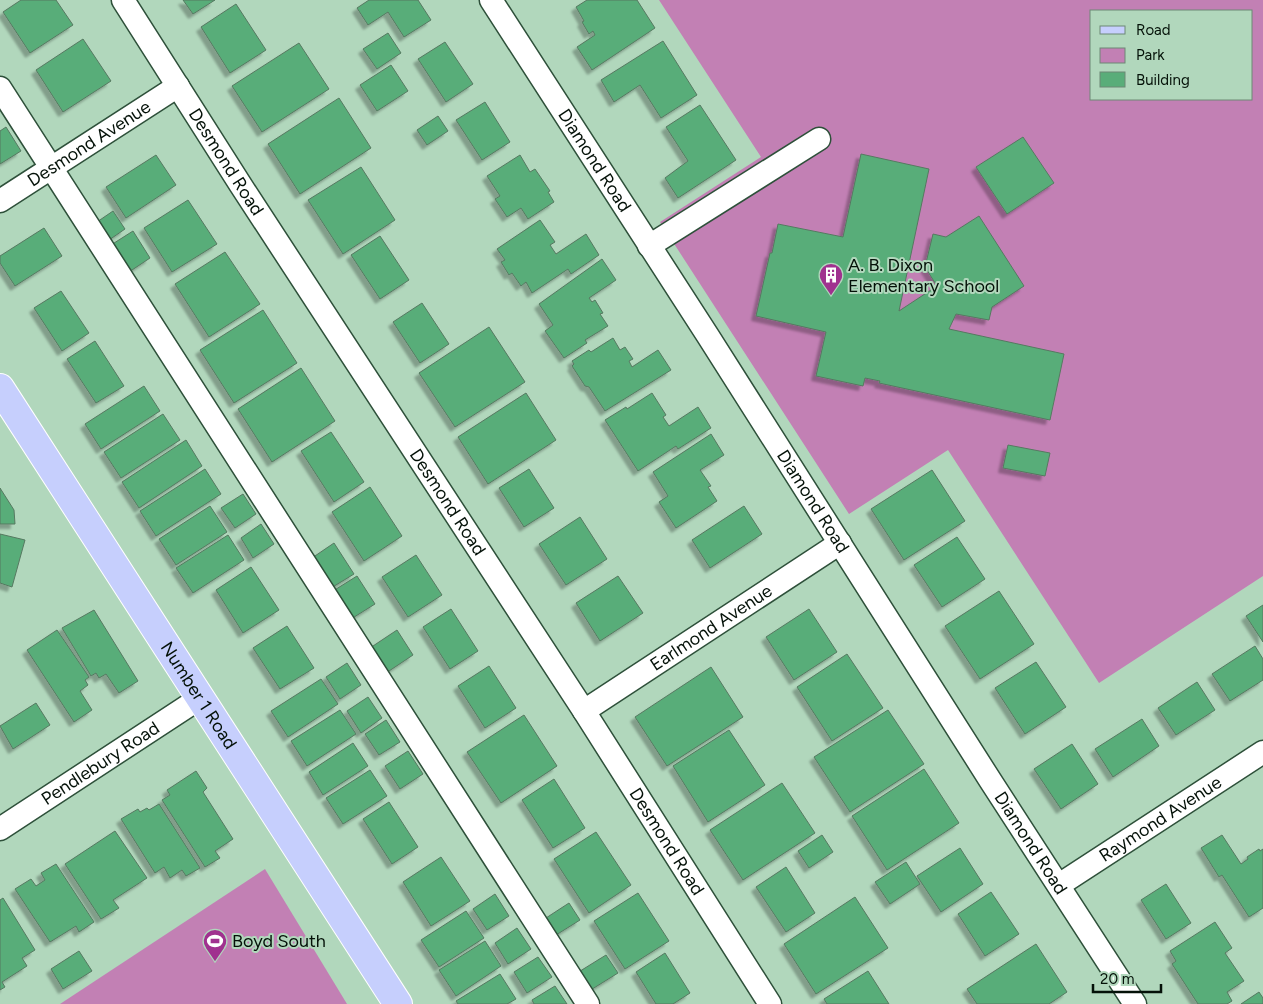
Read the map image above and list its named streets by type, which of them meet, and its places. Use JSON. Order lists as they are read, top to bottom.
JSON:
{
  "streets": {
    "main road": ["Number 1 Road"],
    "street": [
      "Desmond Avenue",
      "Diamond Road",
      "Desmond Road",
      "Earlmond Avenue",
      "Pendlebury Road",
      "Raymond Avenue"
    ]
  },
  "crossings": [
    ["Desmond Avenue", "Desmond Road"],
    ["Diamond Road", "Earlmond Avenue"],
    ["Diamond Road", "Raymond Avenue"],
    ["Desmond Road", "Earlmond Avenue"],
    ["Number 1 Road", "Pendlebury Road"]
  ],
  "places": {
    "building": ["A. B. Dixon Elementary School"],
    "sports": ["Boyd South"]
  },
  "legend": ["Road", "Park", "Building"],
  "scale_bar": "20 m"
}
